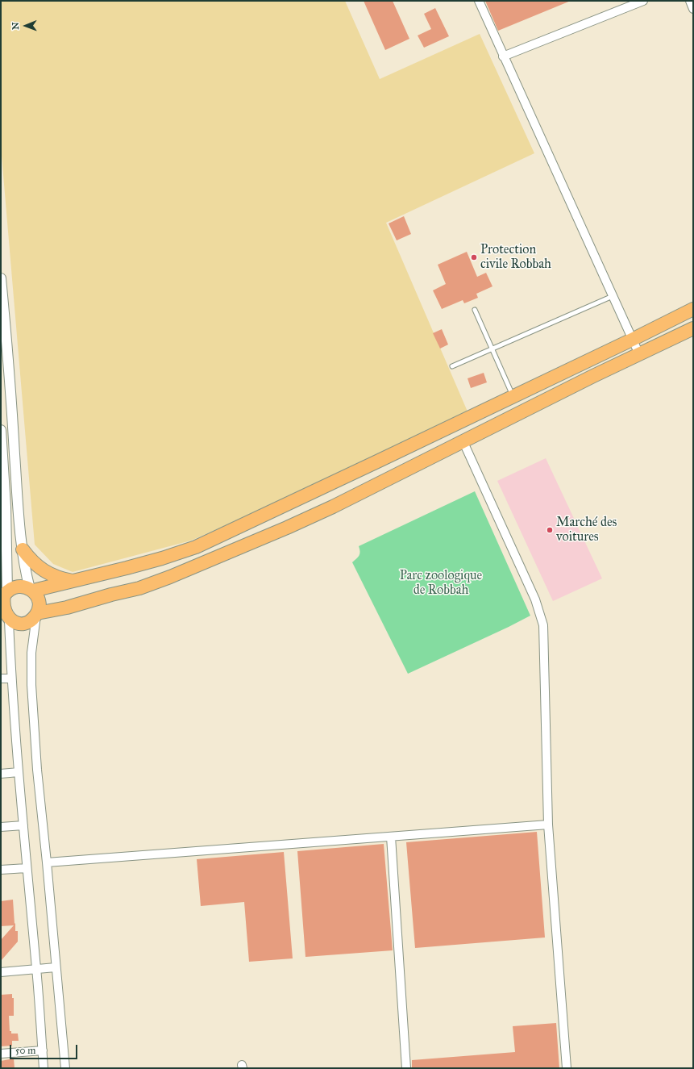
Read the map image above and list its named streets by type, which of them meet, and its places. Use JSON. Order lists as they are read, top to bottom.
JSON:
{
  "parks": ["Parc zoologique de Robbah"],
  "places": ["Protection civile Robbah", "Marché des voitures"],
  "scale_bar": "50 m",
  "north": "left"
}
